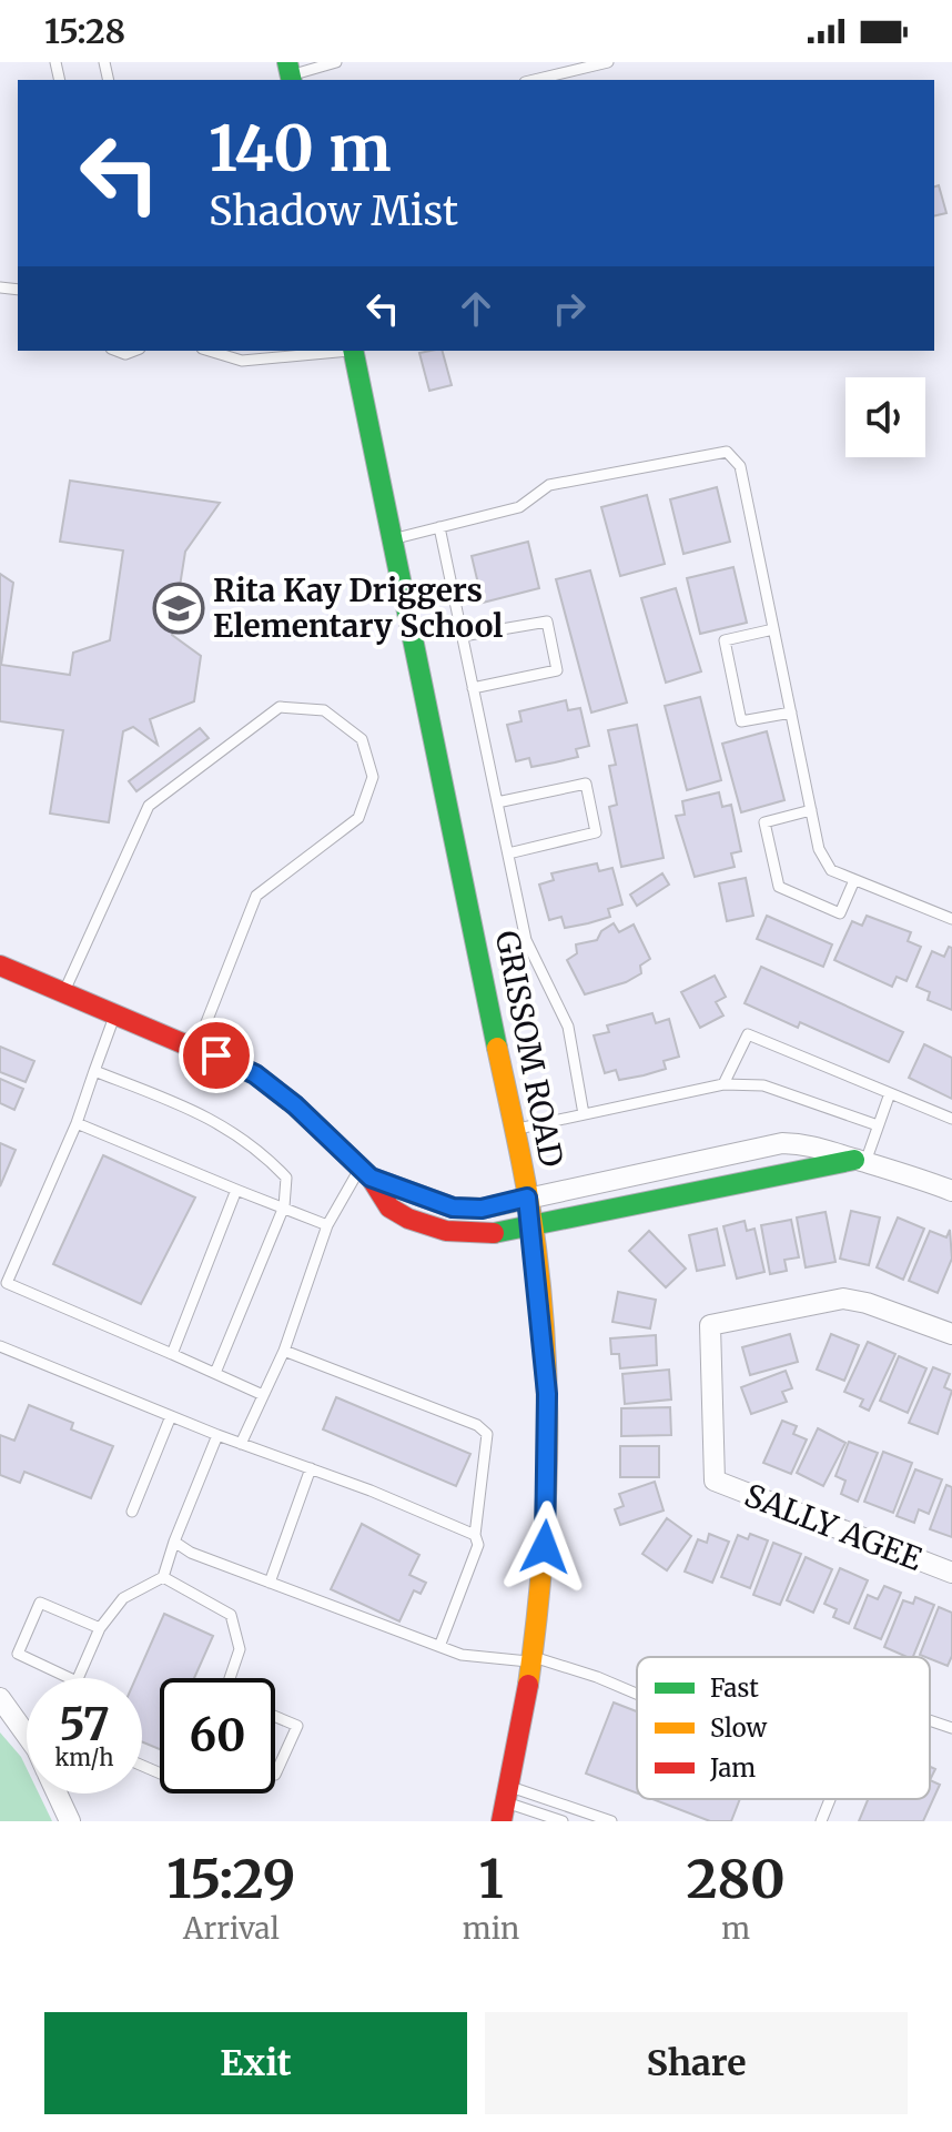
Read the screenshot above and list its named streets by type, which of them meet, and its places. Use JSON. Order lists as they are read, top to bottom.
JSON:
{
  "streets": {
    "main road": ["GRISSOM ROAD"],
    "street": ["SALLY AGEE"]
  },
  "places": {
    "school or university": ["Rita Kay Driggers Elementary School"]
  },
  "legend": ["Fast", "Slow", "Jam"],
  "page": {
    "status": "15:28",
    "turn": ["140 m", "Shadow Mist"],
    "speed": "57 km/h",
    "limit": "60",
    "eta": [
      "15:29",
      "Arrival",
      "1",
      "min",
      "280",
      "m"
    ],
    "buttons": ["Exit", "Share"]
  }
}
